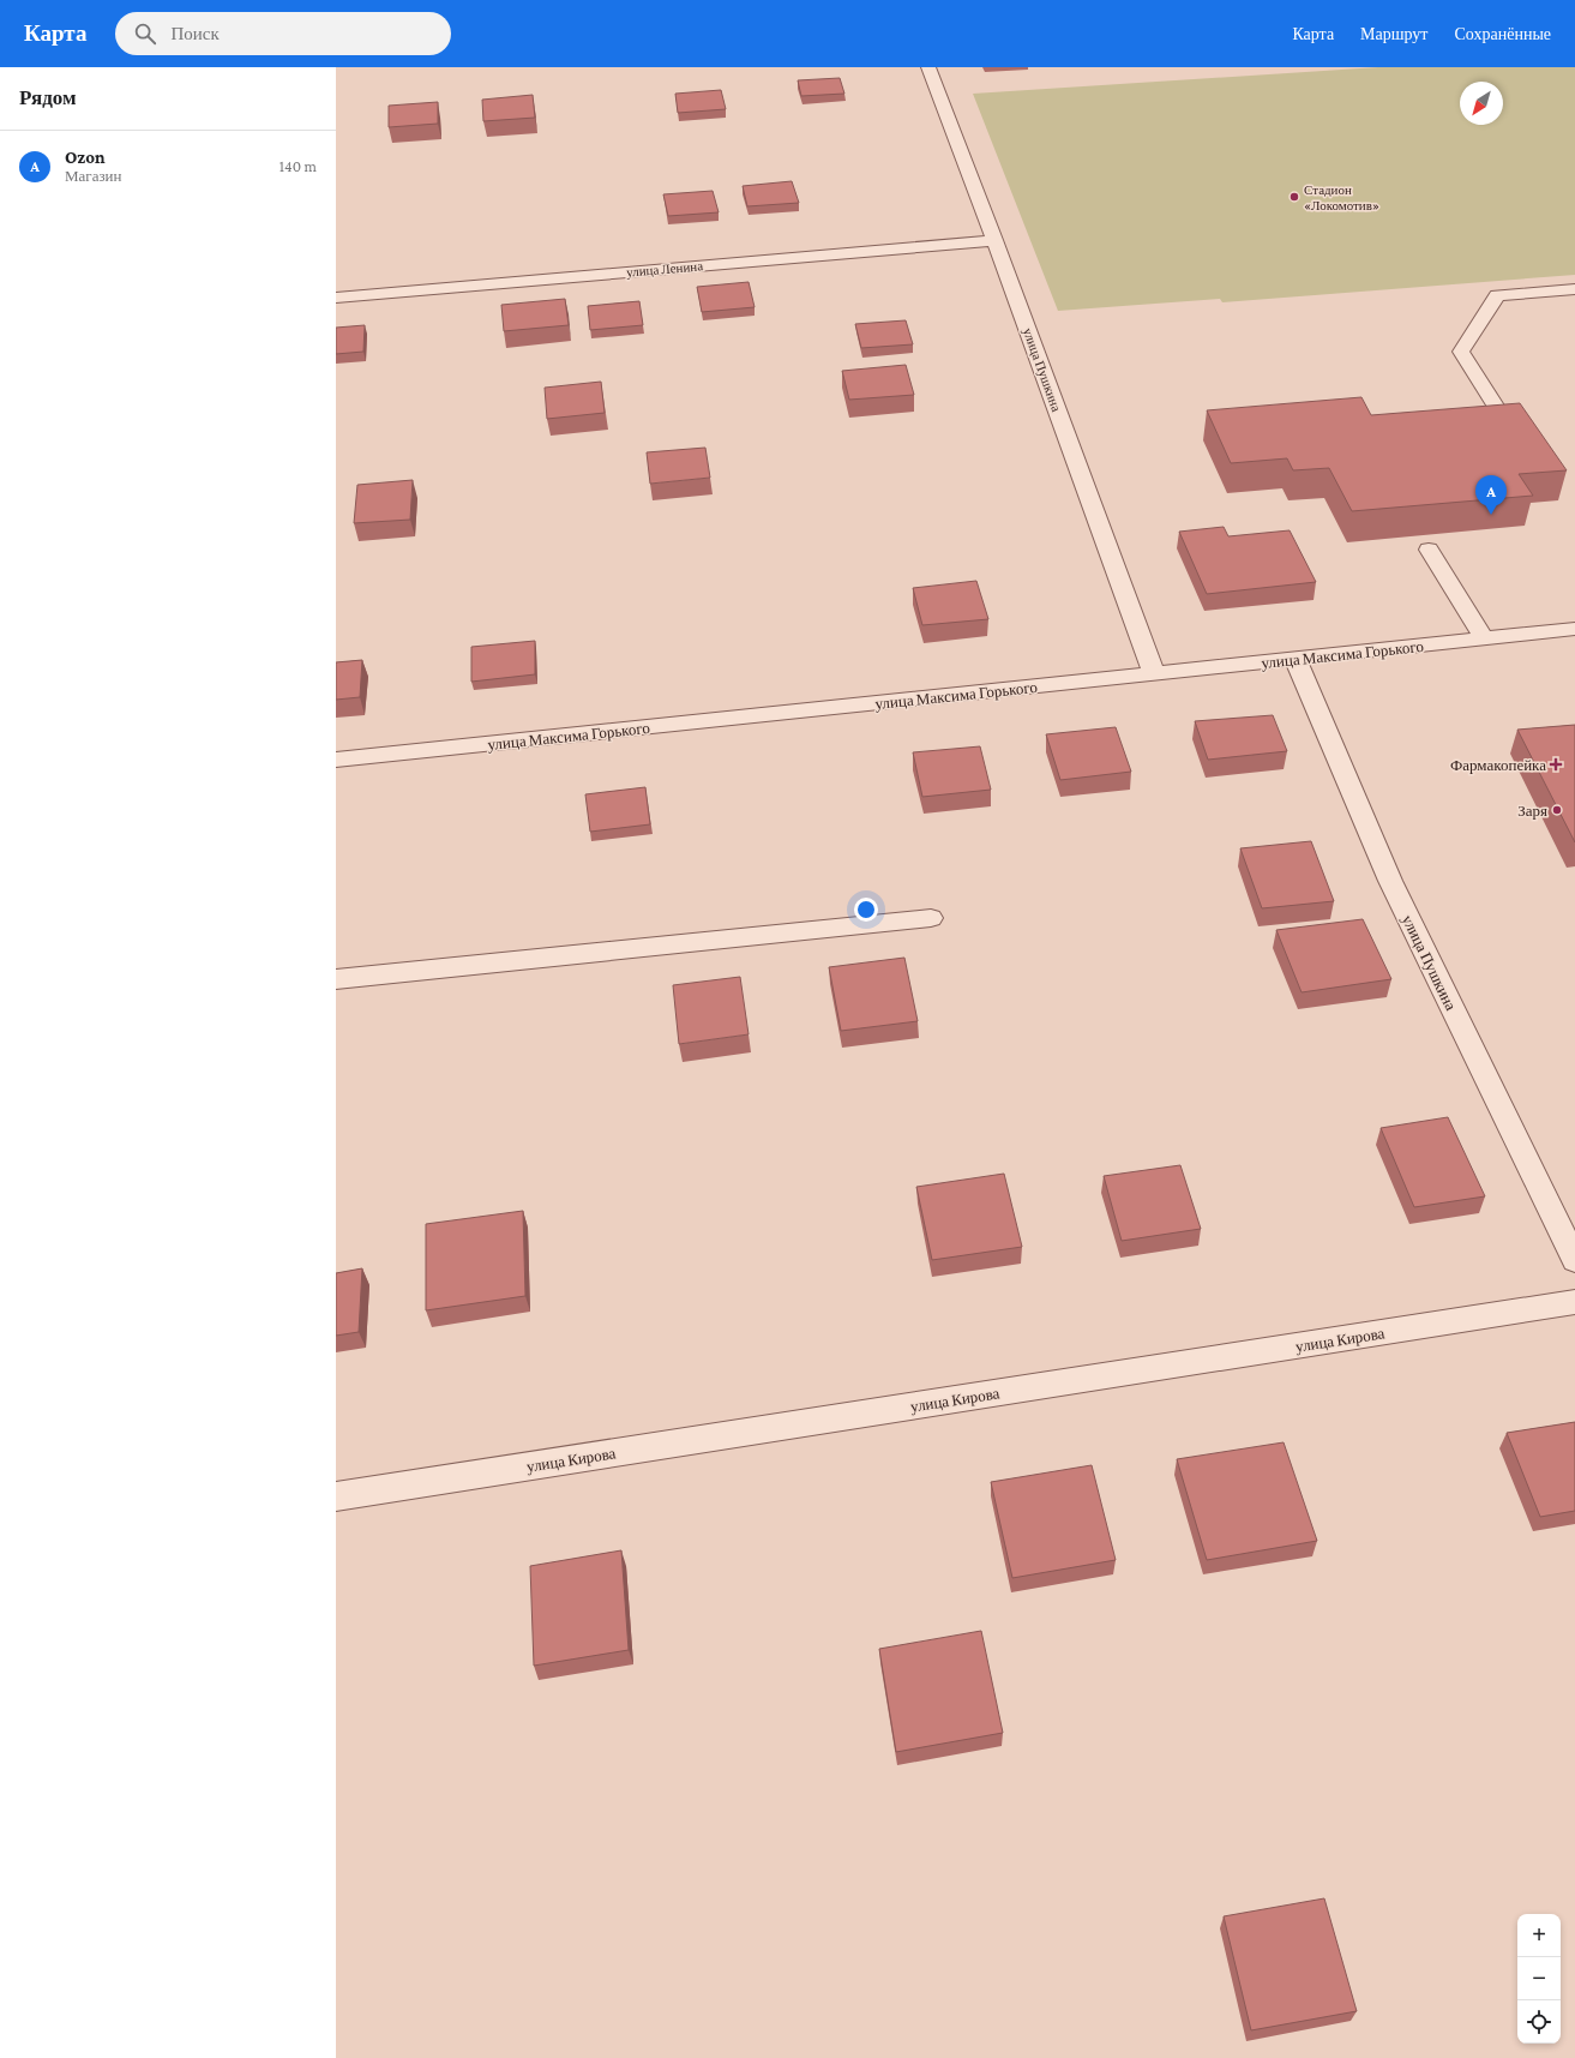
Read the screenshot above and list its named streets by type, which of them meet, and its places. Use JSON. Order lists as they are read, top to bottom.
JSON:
{
  "streets": {
    "street": [
      "улица Ленина",
      "улица Пушкина",
      "улица Максима Горького",
      "улица Кирова"
    ]
  },
  "crossings": [
    ["улица Ленина", "улица Пушкина"],
    ["улица Пушкина", "улица Максима Горького"]
  ],
  "places": {
    "other": ["Стадион «Локомотив»", "Заря"],
    "health": ["Фармакопейка"]
  },
  "north": "bottom left",
  "page": {
    "header": "Карта",
    "search": "Поиск",
    "nav": ["Карта", "Маршрут", "Сохранённые"],
    "heading": "Рядом",
    "list": [
      {
        "mark": "A",
        "name": "Ozon",
        "note": "Магазин",
        "value": "140 m"
      }
    ],
    "pins": "A",
    "map_buttons": ["+", "−"]
  }
}
